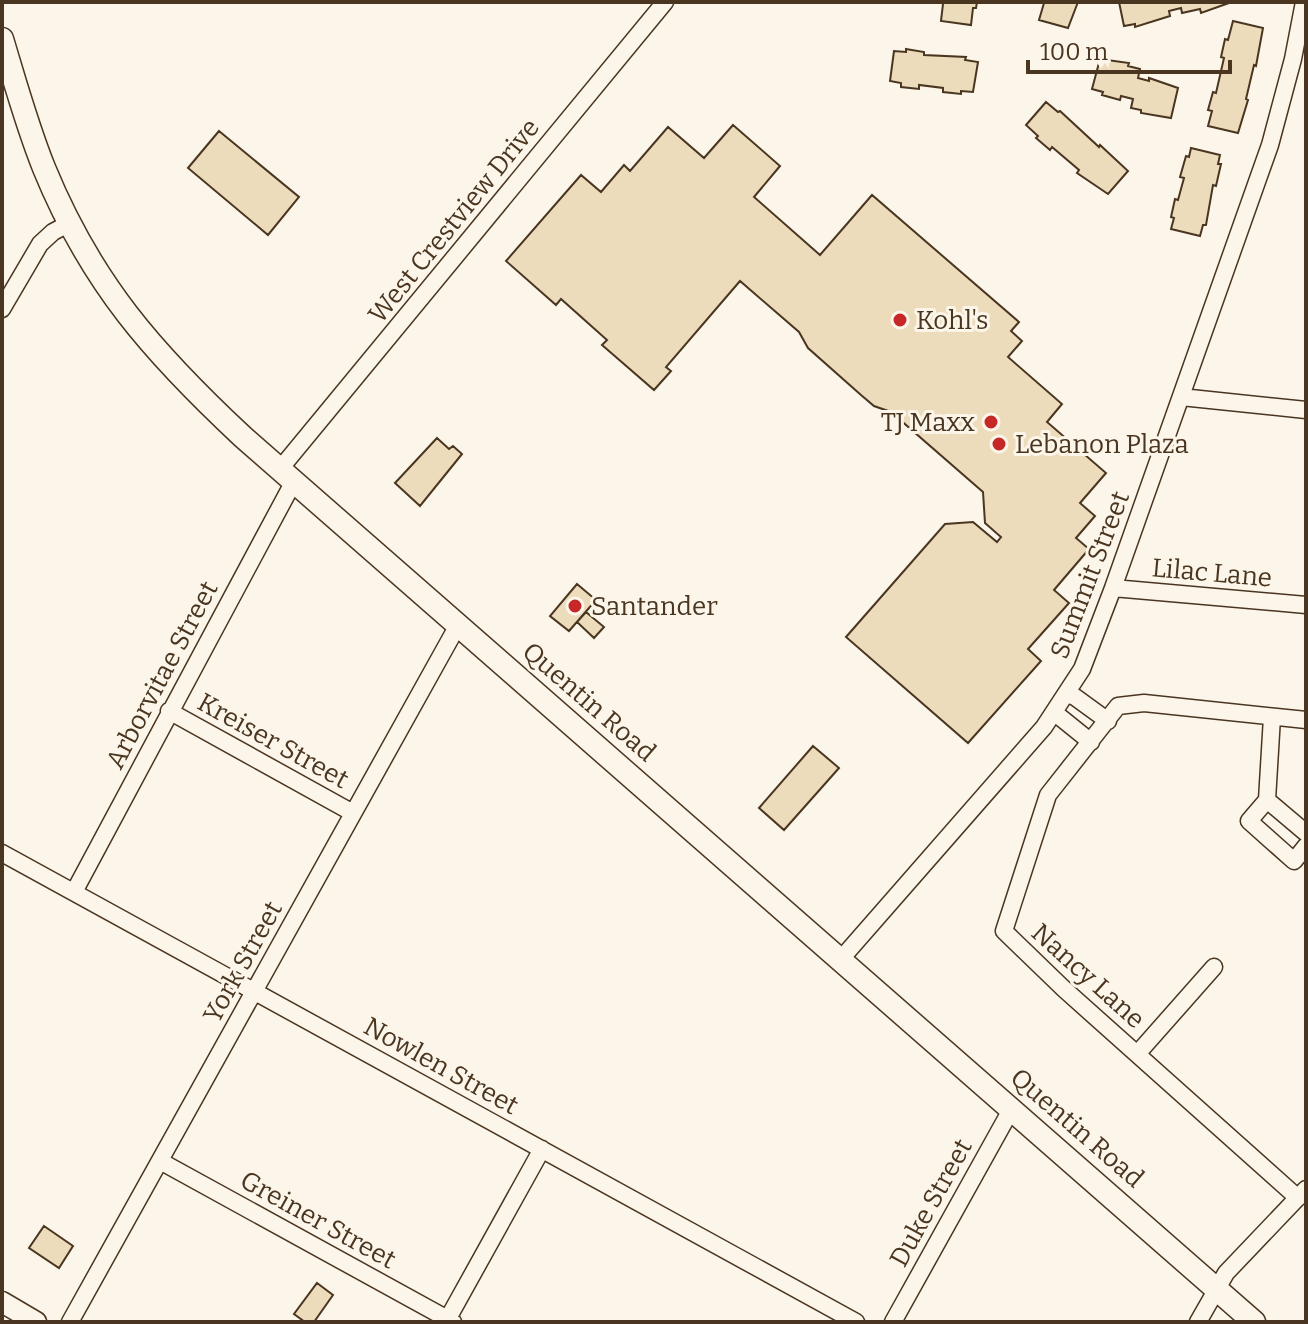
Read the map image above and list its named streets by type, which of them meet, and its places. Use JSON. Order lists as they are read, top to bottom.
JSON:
{
  "streets": {
    "highway": ["Quentin Road"],
    "street": [
      "West Crestview Drive",
      "Lilac Lane",
      "Summit Street",
      "Arborvitae Street",
      "Kreiser Street",
      "York Street",
      "Nancy Lane",
      "Nowlen Street",
      "Duke Street",
      "Greiner Street"
    ]
  },
  "crossings": [
    ["West Crestview Drive", "Arborvitae Street"],
    ["West Crestview Drive", "Quentin Road"],
    ["Lilac Lane", "Summit Street"],
    ["Summit Street", "Quentin Road"],
    ["Arborvitae Street", "Quentin Road"],
    ["Arborvitae Street", "Kreiser Street"],
    ["Arborvitae Street", "Nowlen Street"],
    ["Quentin Road", "York Street"],
    ["Quentin Road", "Duke Street"],
    ["Kreiser Street", "York Street"],
    ["York Street", "Nowlen Street"],
    ["York Street", "Greiner Street"]
  ],
  "places": [
    "Kohl's",
    "TJ Maxx",
    "Lebanon Plaza",
    "Santander"
  ],
  "scale_bar": "100 m"
}
